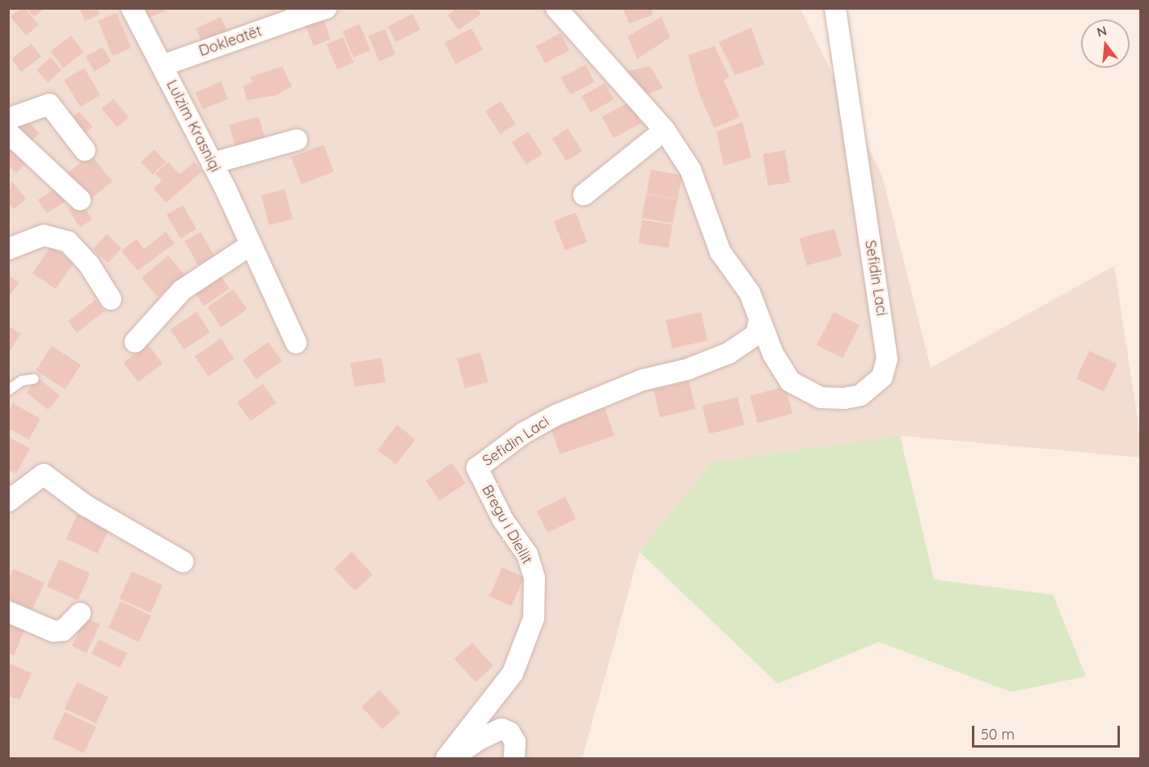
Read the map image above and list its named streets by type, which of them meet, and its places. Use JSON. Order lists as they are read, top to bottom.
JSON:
{
  "streets": {
    "street": [
      "Dokleatët",
      "Lulzim Krasniqi",
      "Sefidin Laci",
      "Bregu i Diellit"
    ]
  },
  "crossings": [
    ["Dokleatët", "Lulzim Krasniqi"],
    ["Sefidin Laci", "Bregu i Diellit"]
  ],
  "scale_bar": "50 m",
  "north": "top"
}
